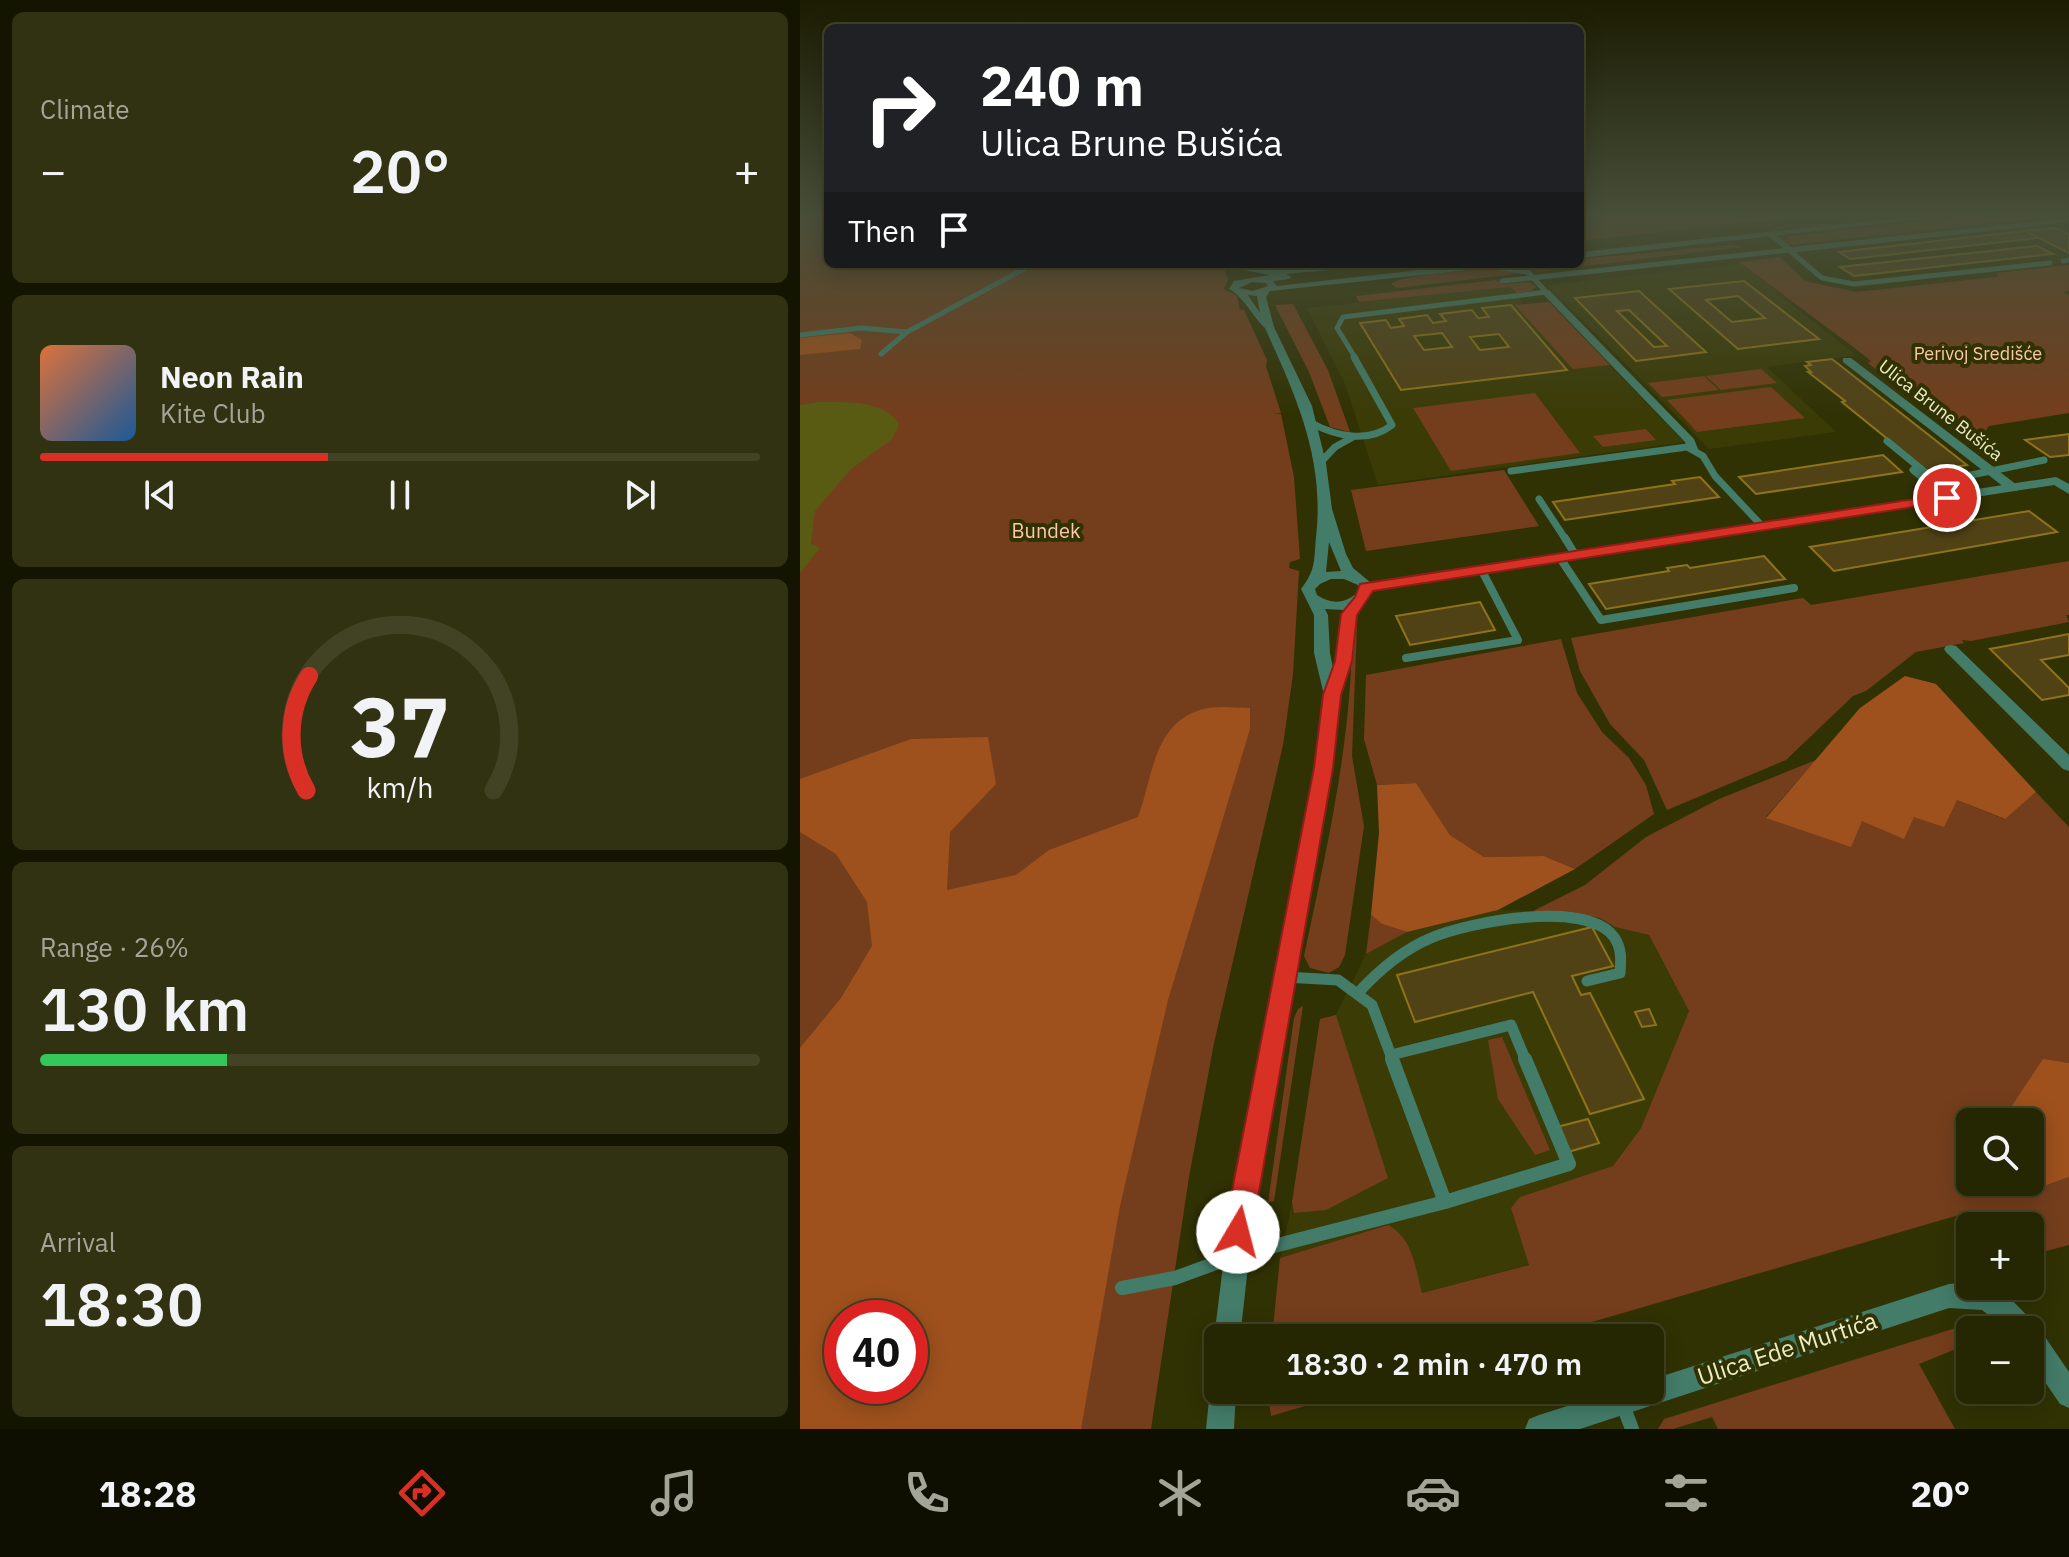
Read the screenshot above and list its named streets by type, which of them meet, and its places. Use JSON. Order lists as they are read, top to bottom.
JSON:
{
  "streets": {
    "street": ["Ulica Brune Bušića", "Ulica Ede Murtića"]
  },
  "parks": ["Perivoj Središće", "Bundek"],
  "page": {
    "tile": [
      "Climate",
      ["Range · 26%", "130 km"],
      ["Arrival", "18:30"]
    ],
    "turn": ["240 m", "Ulica Brune Bušića"],
    "heat": ["−", "20°", "+"],
    "then": "Then",
    "song": ["Neon Rain", "Kite Club"],
    "map_buttons": ["+", "−"],
    "limit": "40",
    "trip": "18:30 · 2 min · 470 m",
    "tabs": ["18:28", "20°"],
    "gauge": ["37", "km/h"]
  }
}
